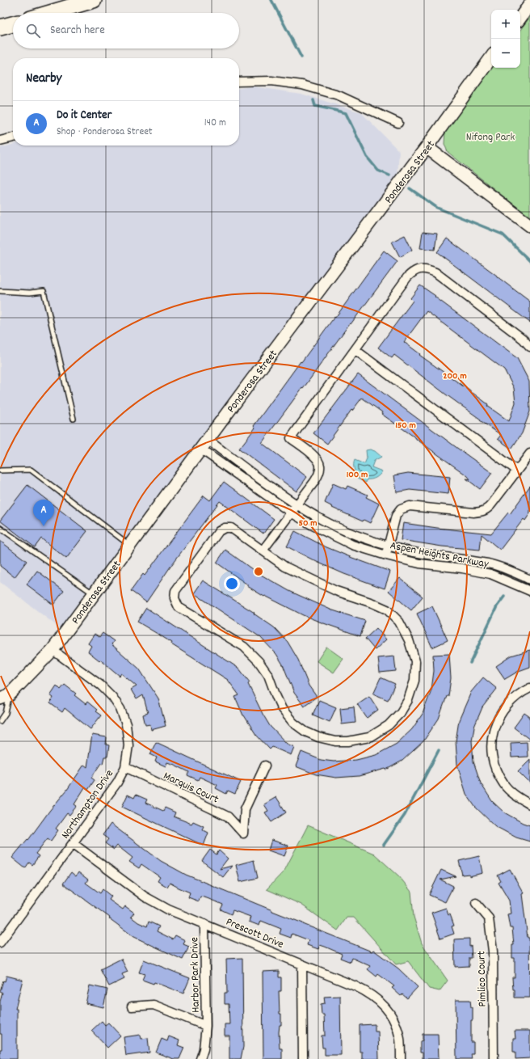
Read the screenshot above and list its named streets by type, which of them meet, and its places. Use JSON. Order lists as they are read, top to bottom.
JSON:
{
  "streets": {
    "street": [
      "Ponderosa Street",
      "Aspen Heights Parkway",
      "Marquis Court",
      "Northampton Drive",
      "Prescott Drive",
      "Harbor Park Drive",
      "Pimlico Court"
    ]
  },
  "crossings": [
    ["Ponderosa Street", "Aspen Heights Parkway"],
    ["Ponderosa Street", "Northampton Drive"],
    ["Marquis Court", "Northampton Drive"],
    ["Northampton Drive", "Prescott Drive"],
    ["Prescott Drive", "Harbor Park Drive"]
  ],
  "parks": ["Nifong Park"],
  "page": {
    "map_buttons": ["+", "−"],
    "search": "Search here",
    "heading": "Nearby",
    "list": [
      {
        "mark": "A",
        "name": "Do it Center",
        "note": "Shop · Ponderosa Street",
        "value": "140 m"
      }
    ],
    "pins": "A"
  },
  "rings": [
    "200 m",
    "150 m",
    "100 m",
    "50 m"
  ]
}
